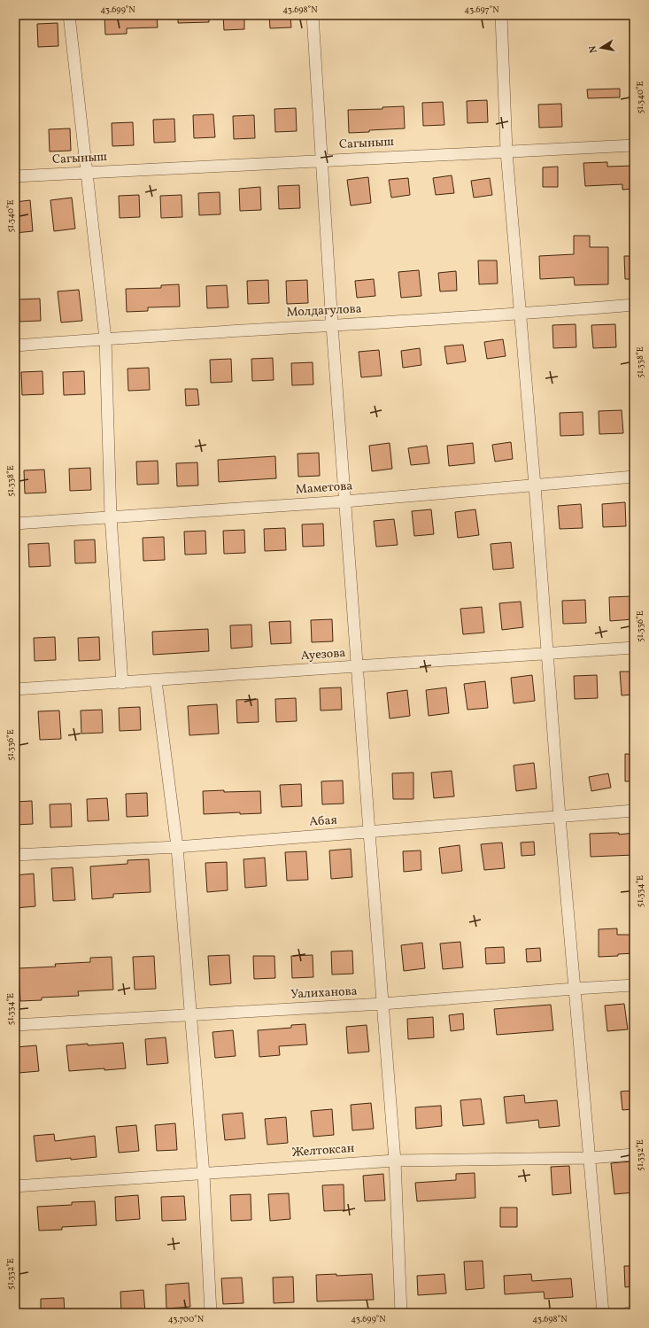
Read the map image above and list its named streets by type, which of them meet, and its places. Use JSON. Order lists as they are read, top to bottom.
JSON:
{
  "streets": {
    "street": [
      "Сагыныш",
      "Молдагулова",
      "Маметова",
      "Ауезова",
      "Абая",
      "Уалиханова",
      "Желтоксан"
    ]
  },
  "north": "left",
  "coordinates": [
    "43.699°N",
    "43.698°N",
    "43.697°N",
    "51.340°E",
    "51.338°E",
    "51.336°E",
    "51.334°E",
    "51.332°E",
    "43.700°N"
  ]
}
